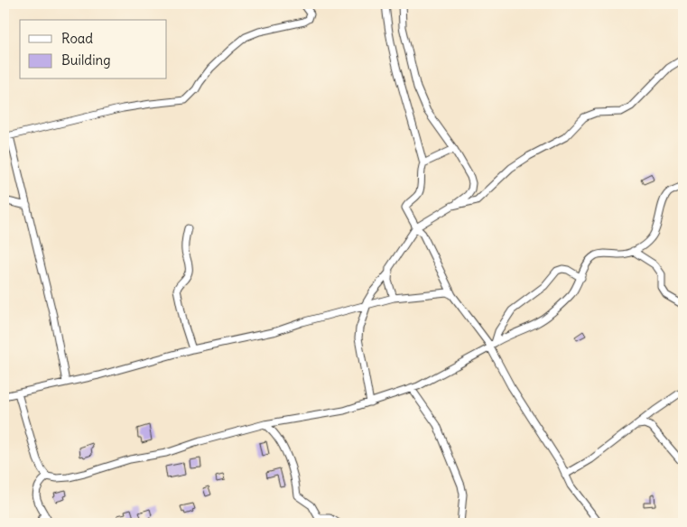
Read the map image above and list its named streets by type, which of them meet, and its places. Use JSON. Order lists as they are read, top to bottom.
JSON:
{
  "legend": ["Road", "Building"]
}
